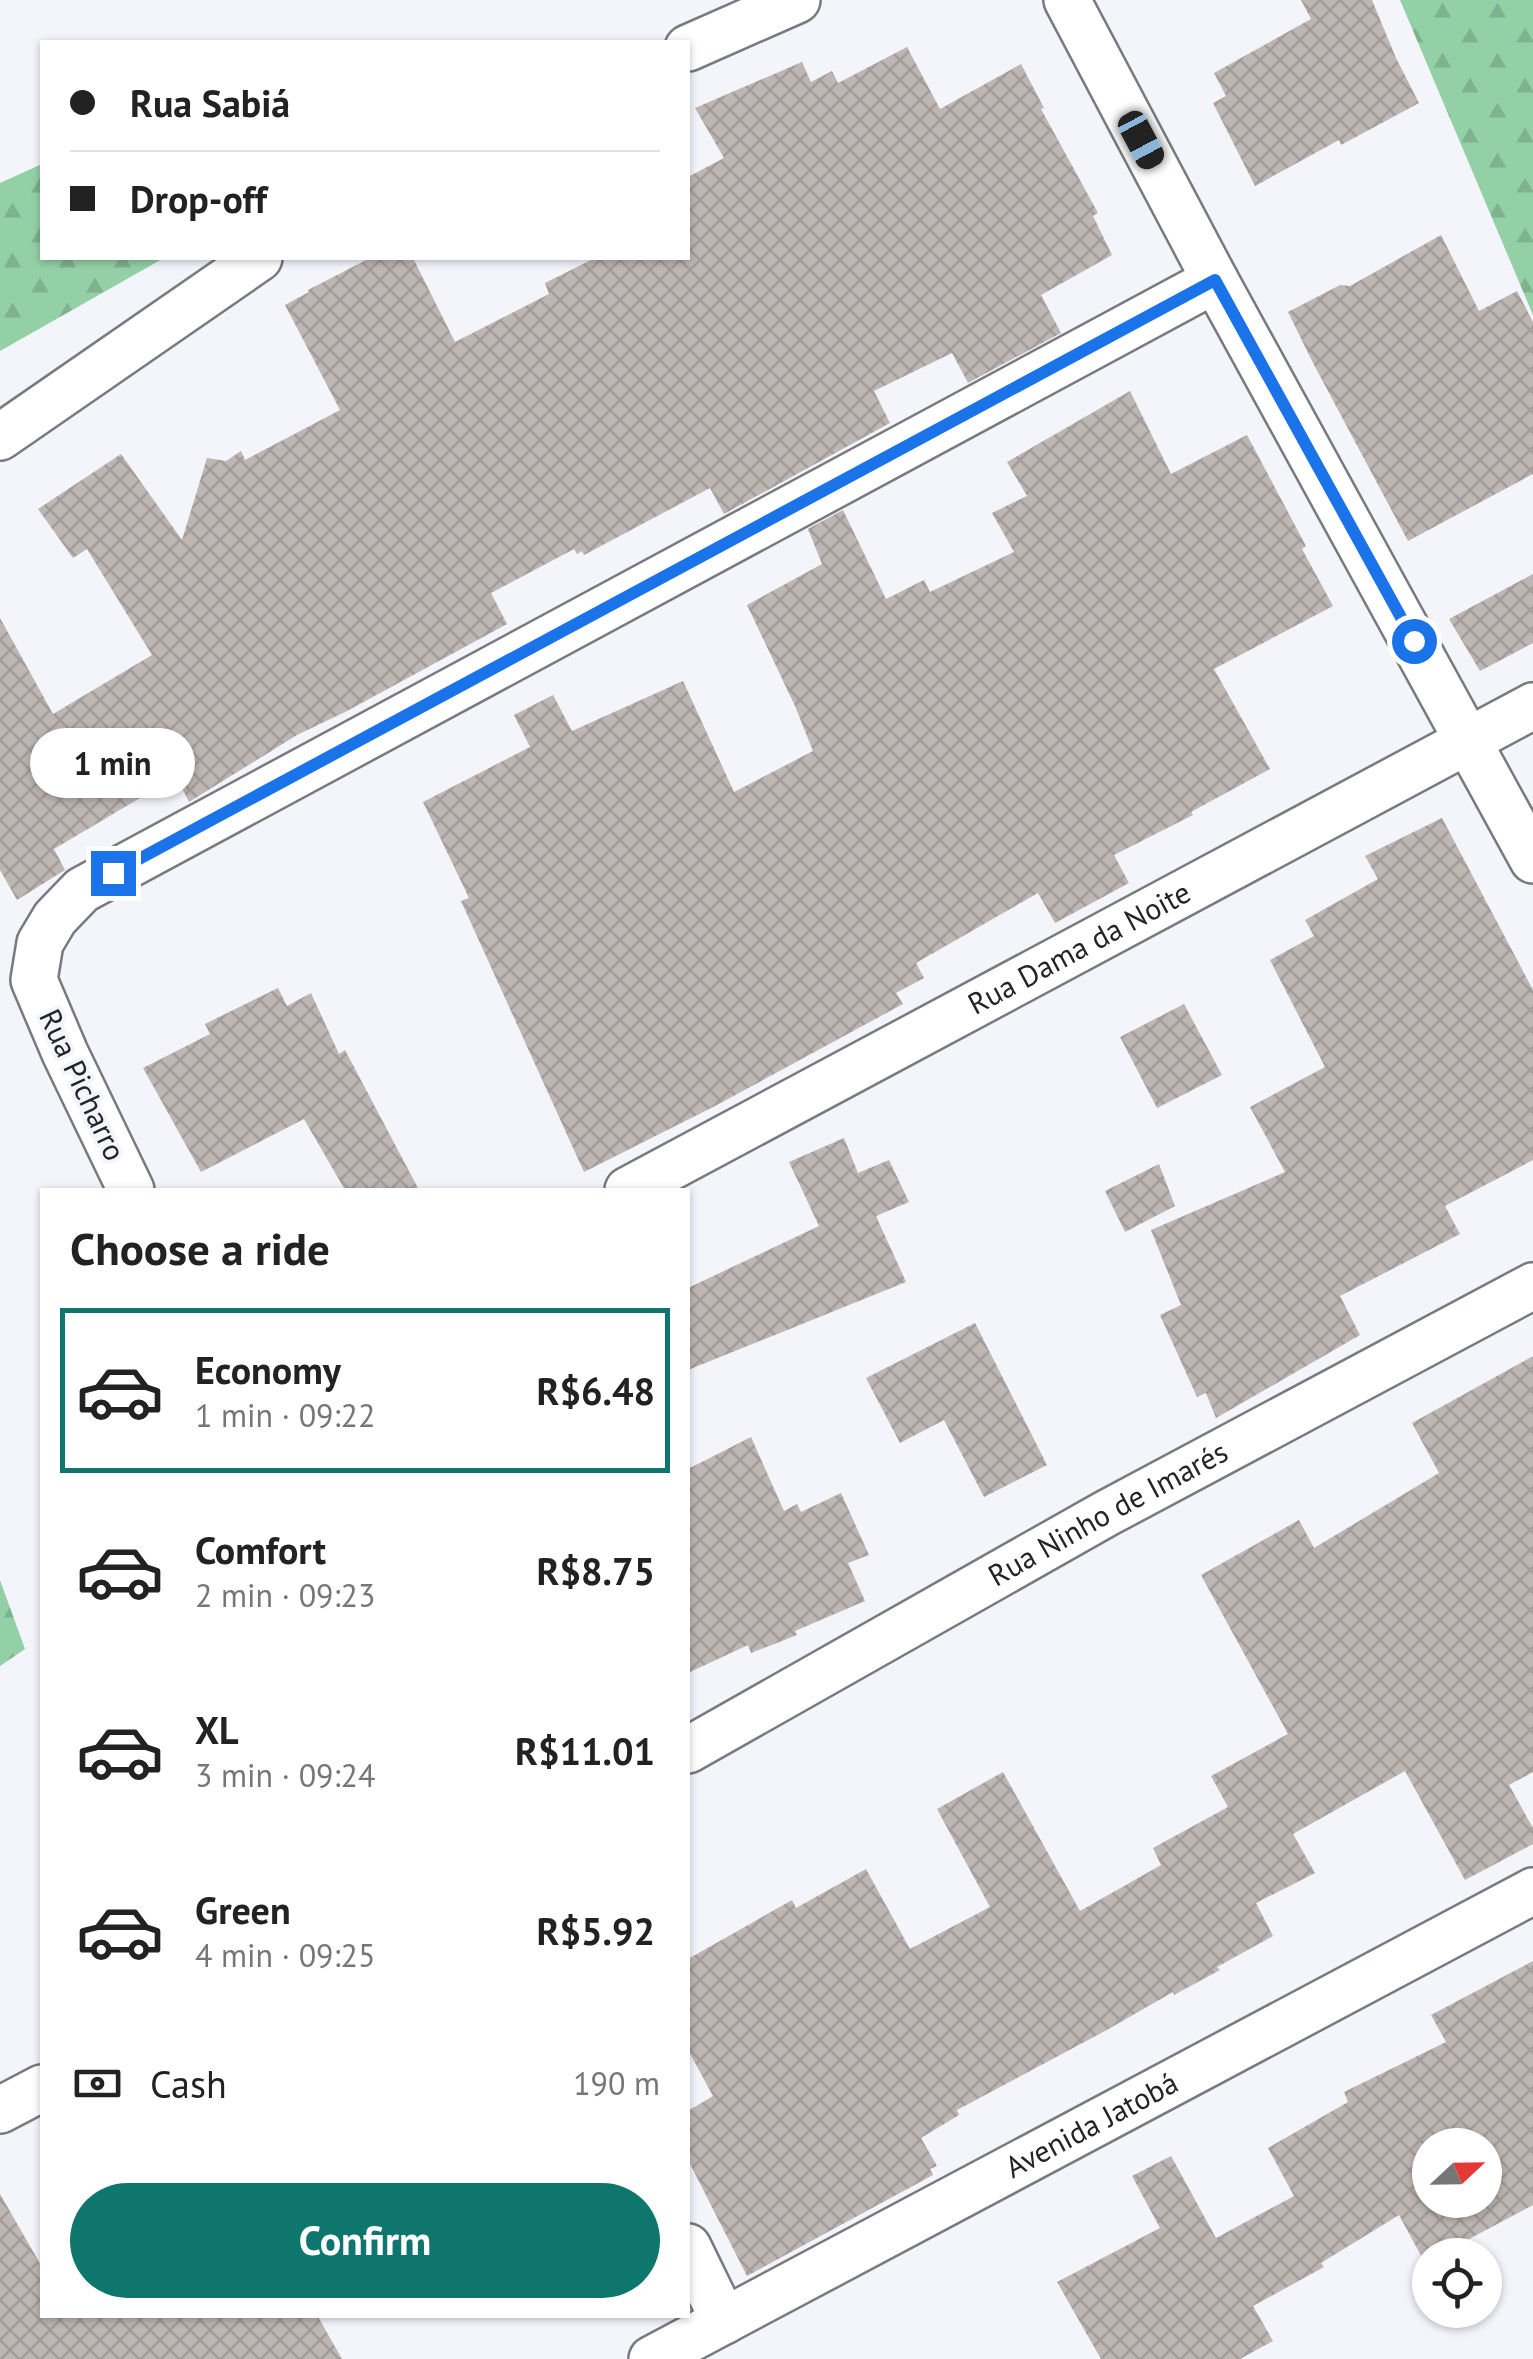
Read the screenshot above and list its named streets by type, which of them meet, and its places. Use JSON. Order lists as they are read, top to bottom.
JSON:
{
  "streets": {
    "street": [
      "Rua Dama da Noite",
      "Rua Picharro",
      "Rua Ninho de Imarés",
      "Avenida Jatobá"
    ]
  },
  "north": "right",
  "page": {
    "banner": ["Rua Sabiá", "Drop-off"],
    "bubble": "1 min",
    "heading": "Choose a ride",
    "list": [
      {
        "name": "Economy",
        "note": "1 min · 09:22",
        "value": "R$6.48"
      },
      {
        "name": "Comfort",
        "note": "2 min · 09:23",
        "value": "R$8.75"
      },
      {
        "name": "XL",
        "note": "3 min · 09:24",
        "value": "R$11.01"
      },
      {
        "name": "Green",
        "note": "4 min · 09:25",
        "value": "R$5.92"
      }
    ],
    "pay": ["Cash", "190 m"],
    "buttons": "Confirm"
  }
}
